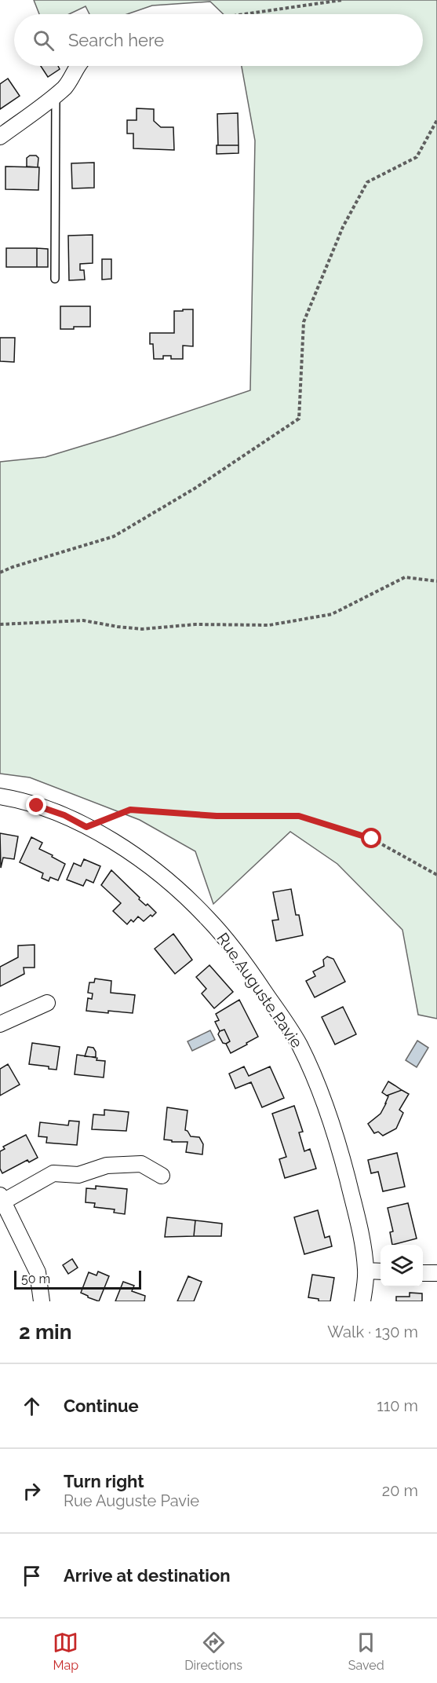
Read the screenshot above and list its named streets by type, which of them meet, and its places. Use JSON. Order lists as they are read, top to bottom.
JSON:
{
  "streets": {
    "street": ["Rue Auguste Pavie"]
  },
  "scale_bar": "50 m",
  "page": {
    "search": "Search here",
    "scale": "50 m",
    "heading": ["2 min", "Walk · 130 m"],
    "list": [
      ["Continue", "110 m"],
      ["Turn right", "Rue Auguste Pavie", "20 m"],
      "Arrive at destination"
    ],
    "nav": ["Map", "Directions", "Saved"]
  }
}
